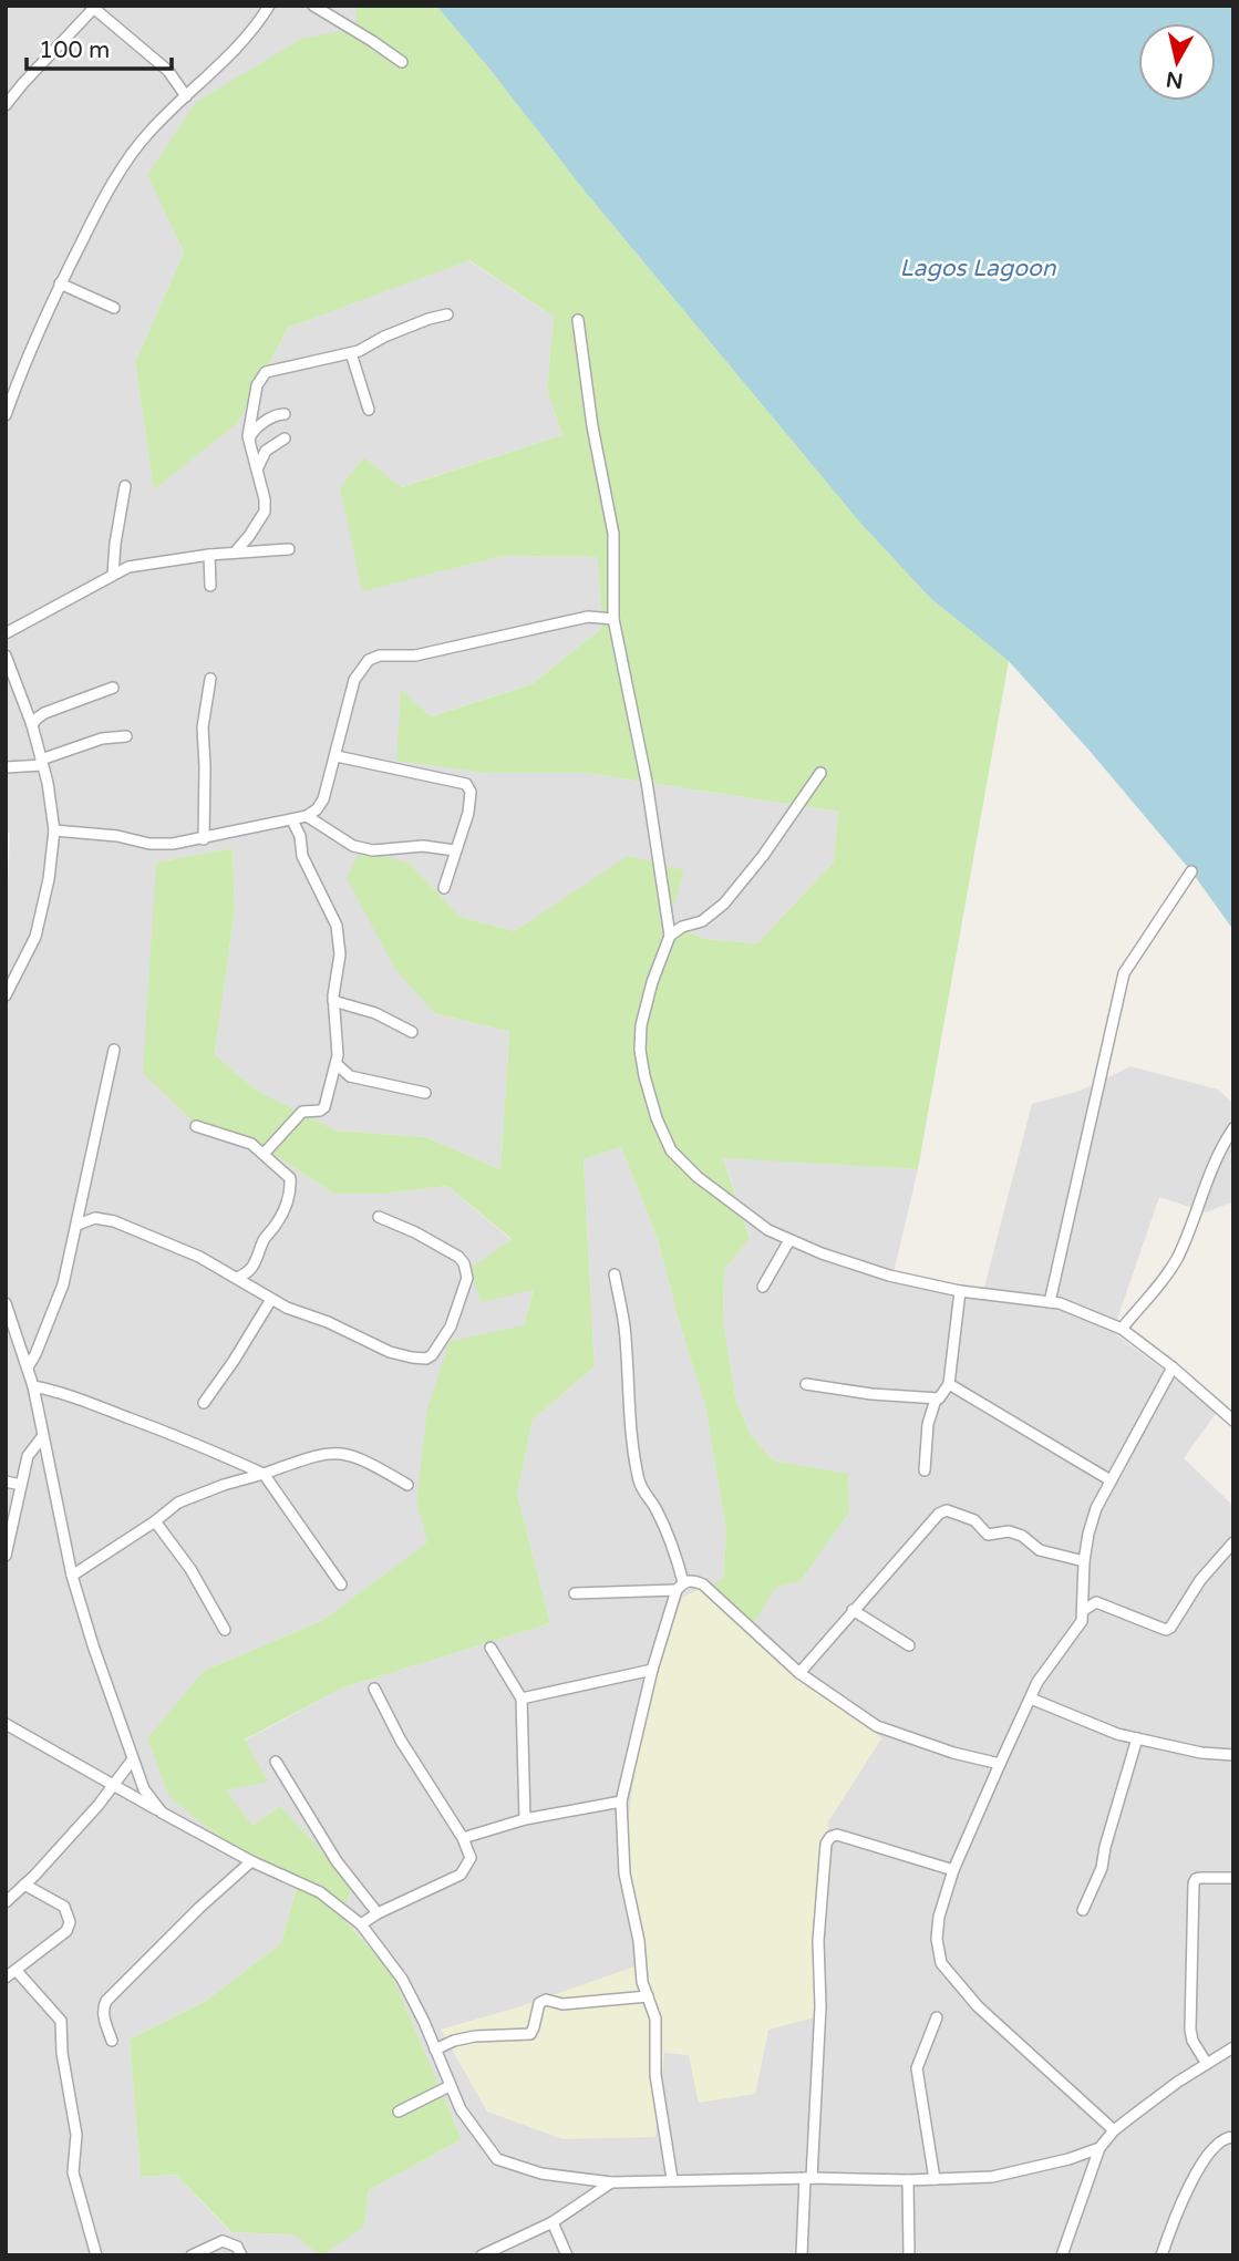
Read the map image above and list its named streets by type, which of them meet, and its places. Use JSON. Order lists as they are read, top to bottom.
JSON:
{
  "water": ["Lagos Lagoon"],
  "scale_bar": "100 m",
  "north": "bottom"
}
